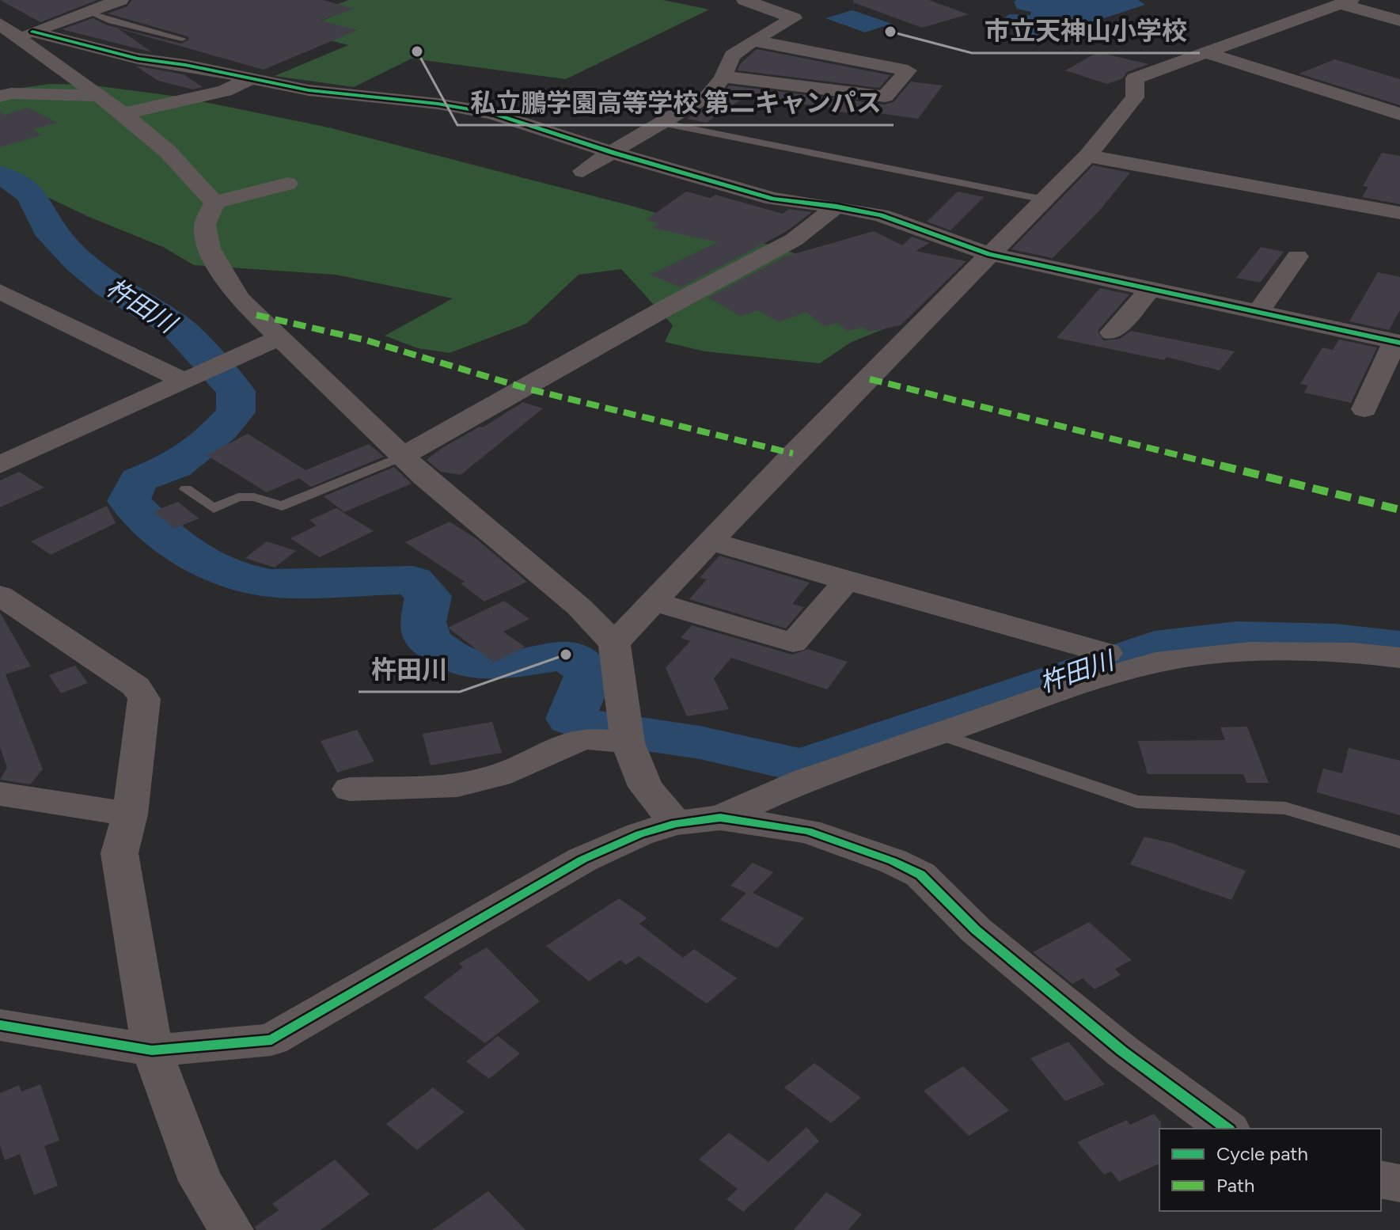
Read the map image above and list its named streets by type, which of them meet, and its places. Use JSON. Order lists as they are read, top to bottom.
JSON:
{
  "water": ["杵田川"],
  "places": ["市立天神山小学校", "私立鵬学園高等学校 第二キャンパス", "杵田川"],
  "legend": ["Cycle path", "Path"]
}
